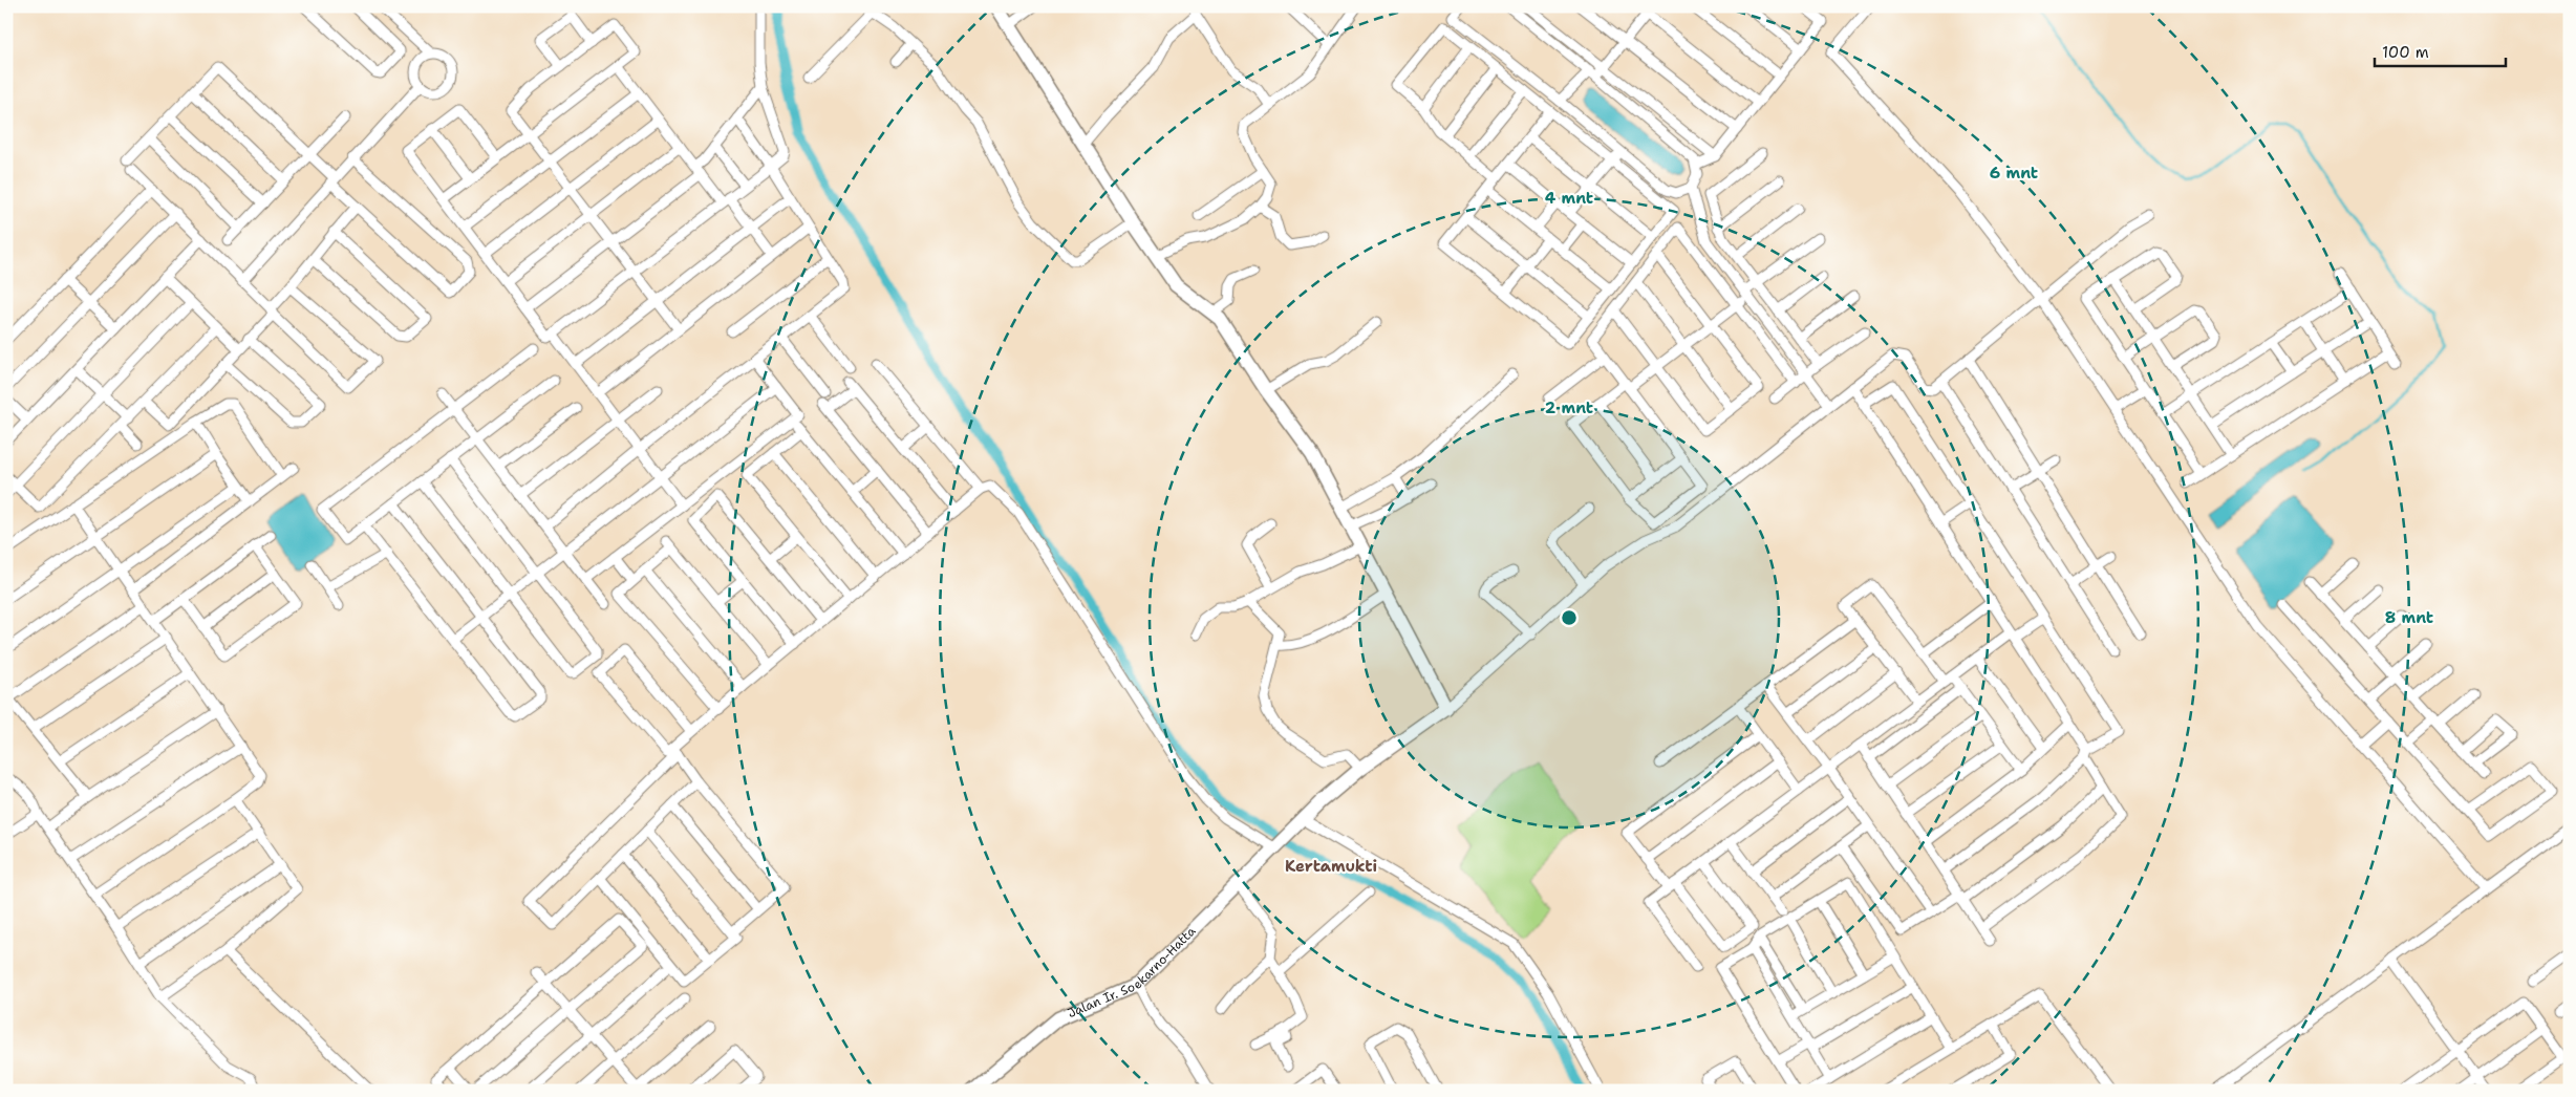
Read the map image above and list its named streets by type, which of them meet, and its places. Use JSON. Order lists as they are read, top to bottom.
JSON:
{
  "streets": {
    "main road": ["Jalan Ir. Soekarno-Hatta"]
  },
  "districts": ["Kertamukti"],
  "scale_bar": "100 m",
  "rings": [
    "6 mnt",
    "4 mnt",
    "2 mnt",
    "8 mnt"
  ]
}
